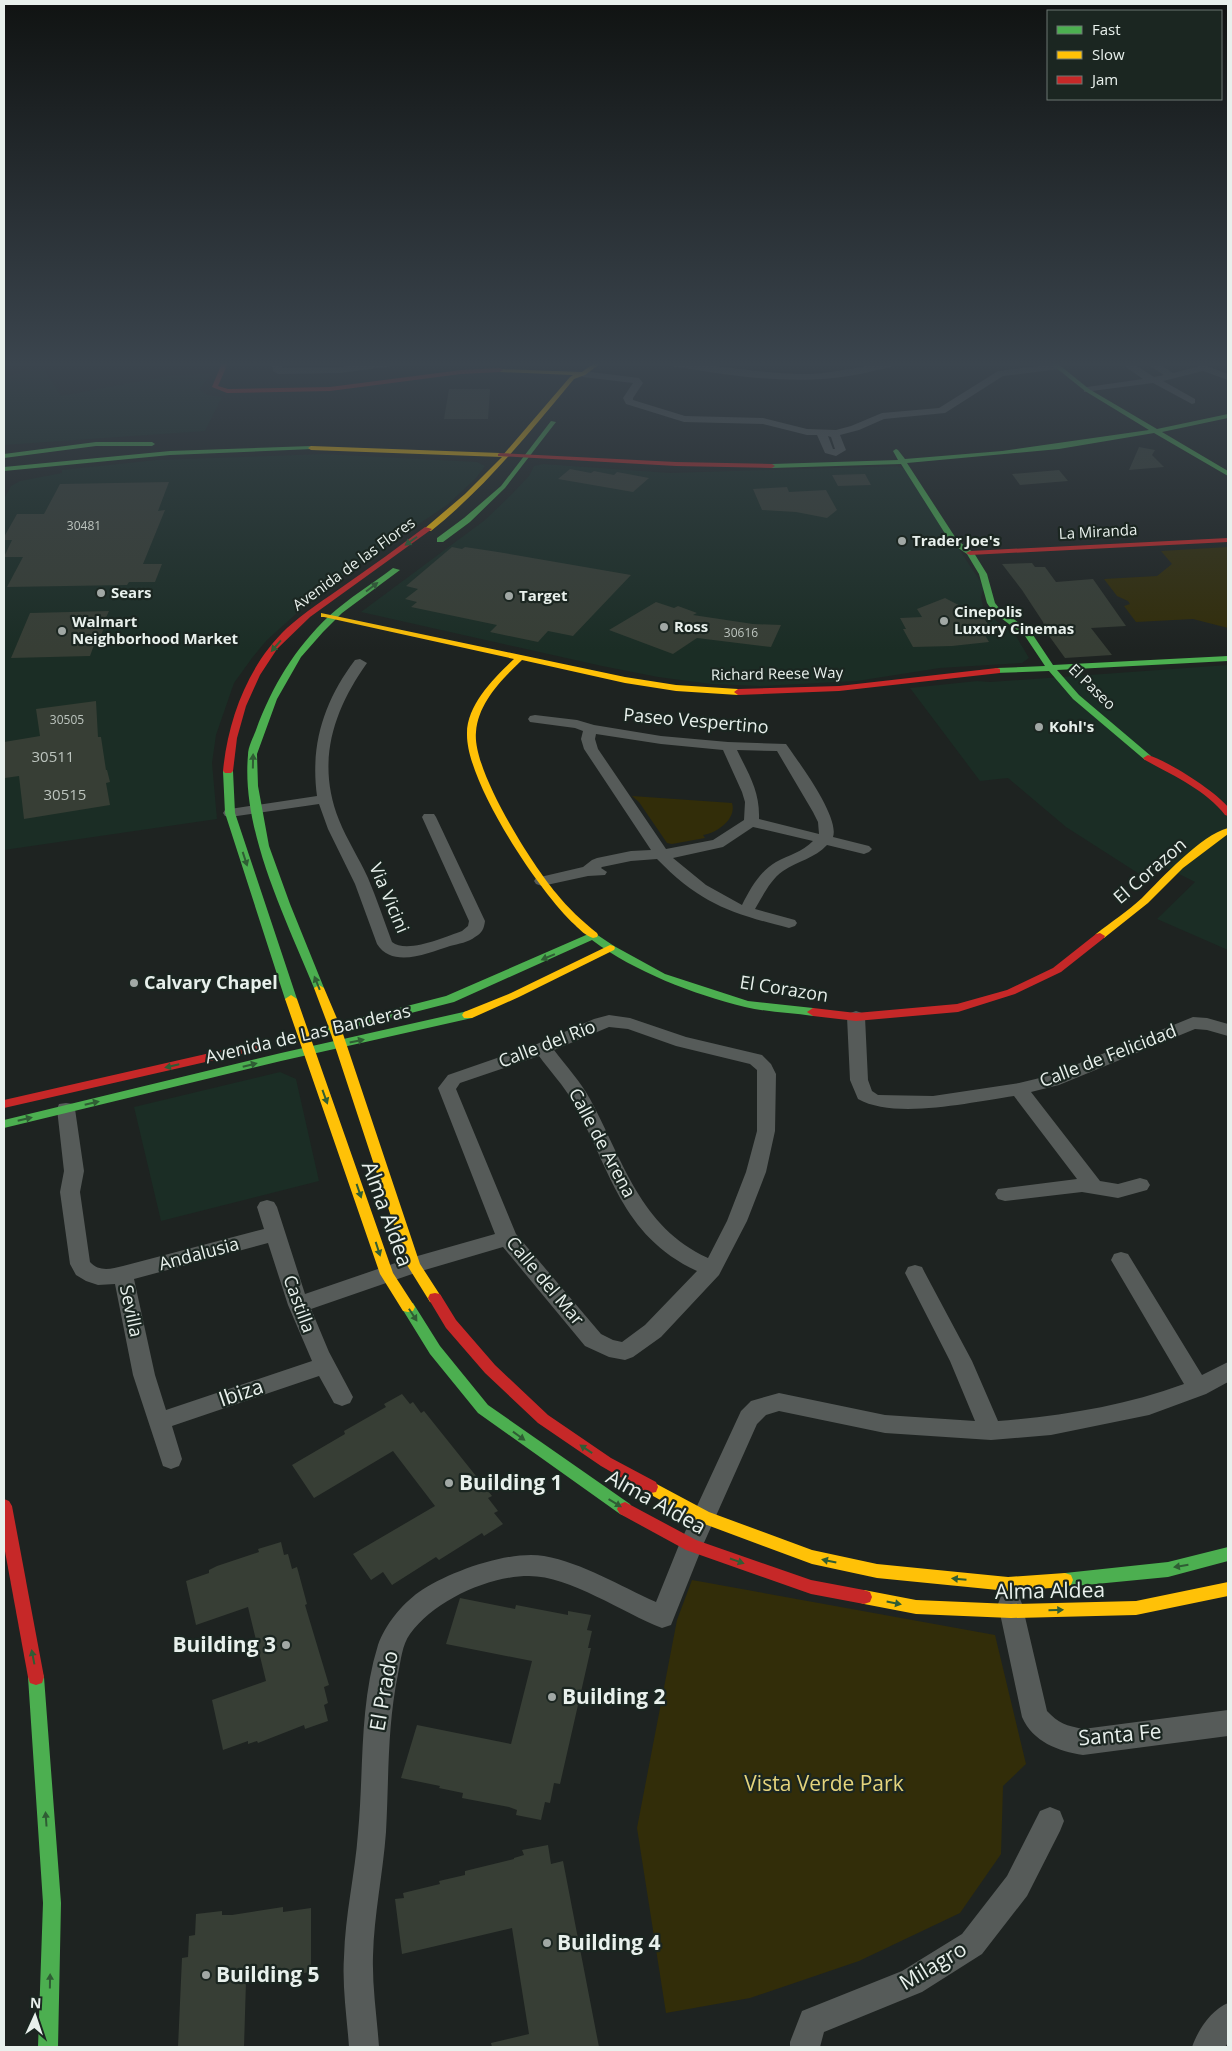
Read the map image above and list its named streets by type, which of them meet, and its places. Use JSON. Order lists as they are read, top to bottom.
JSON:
{
  "streets": {
    "main road": [
      "La Miranda",
      "Avenida de las Flores",
      "Richard Reese Way",
      "El Paseo",
      "El Corazon",
      "Avenida de Las Banderas",
      "Alma Aldea"
    ],
    "street": [
      "Paseo Vespertino",
      "Via Vicini",
      "Calle del Rio",
      "Calle de Felicidad",
      "Calle de Arena",
      "Andalusia",
      "Calle del Mar",
      "Castilla",
      "Sevilla",
      "Ibiza",
      "El Prado",
      "Santa Fe",
      "Milagro"
    ]
  },
  "crossings": [
    ["La Miranda", "El Paseo"],
    ["Avenida de las Flores", "Richard Reese Way"],
    ["Avenida de las Flores", "Avenida de Las Banderas"],
    ["Avenida de las Flores", "Alma Aldea"],
    ["Richard Reese Way", "El Paseo"],
    ["Richard Reese Way", "El Corazon"],
    ["El Corazon", "Avenida de Las Banderas"],
    ["El Corazon", "Calle de Felicidad"],
    ["Avenida de Las Banderas", "Alma Aldea"],
    ["Avenida de Las Banderas", "Sevilla"],
    ["Calle del Rio", "Calle de Arena"],
    ["Calle del Rio", "Calle del Mar"],
    ["Calle de Arena", "Calle del Mar"],
    ["Alma Aldea", "El Prado"],
    ["Alma Aldea", "Santa Fe"],
    ["Andalusia", "Castilla"],
    ["Andalusia", "Sevilla"],
    ["Castilla", "Ibiza"],
    ["Sevilla", "Ibiza"]
  ],
  "parks": ["Vista Verde Park"],
  "places": [
    "Trader Joe's",
    "Sears",
    "Target",
    "Cinepolis Luxury Cinemas",
    "Ross",
    "Walmart Neighborhood Market",
    "Kohl's",
    "Calvary Chapel",
    "Building 1",
    "Building 3",
    "Building 2",
    "Building 4",
    "Building 5"
  ],
  "house_numbers": [
    "30481",
    "30616",
    "30505",
    "30511",
    "30515"
  ],
  "legend": ["Fast", "Slow", "Jam"],
  "north": "top"
}
